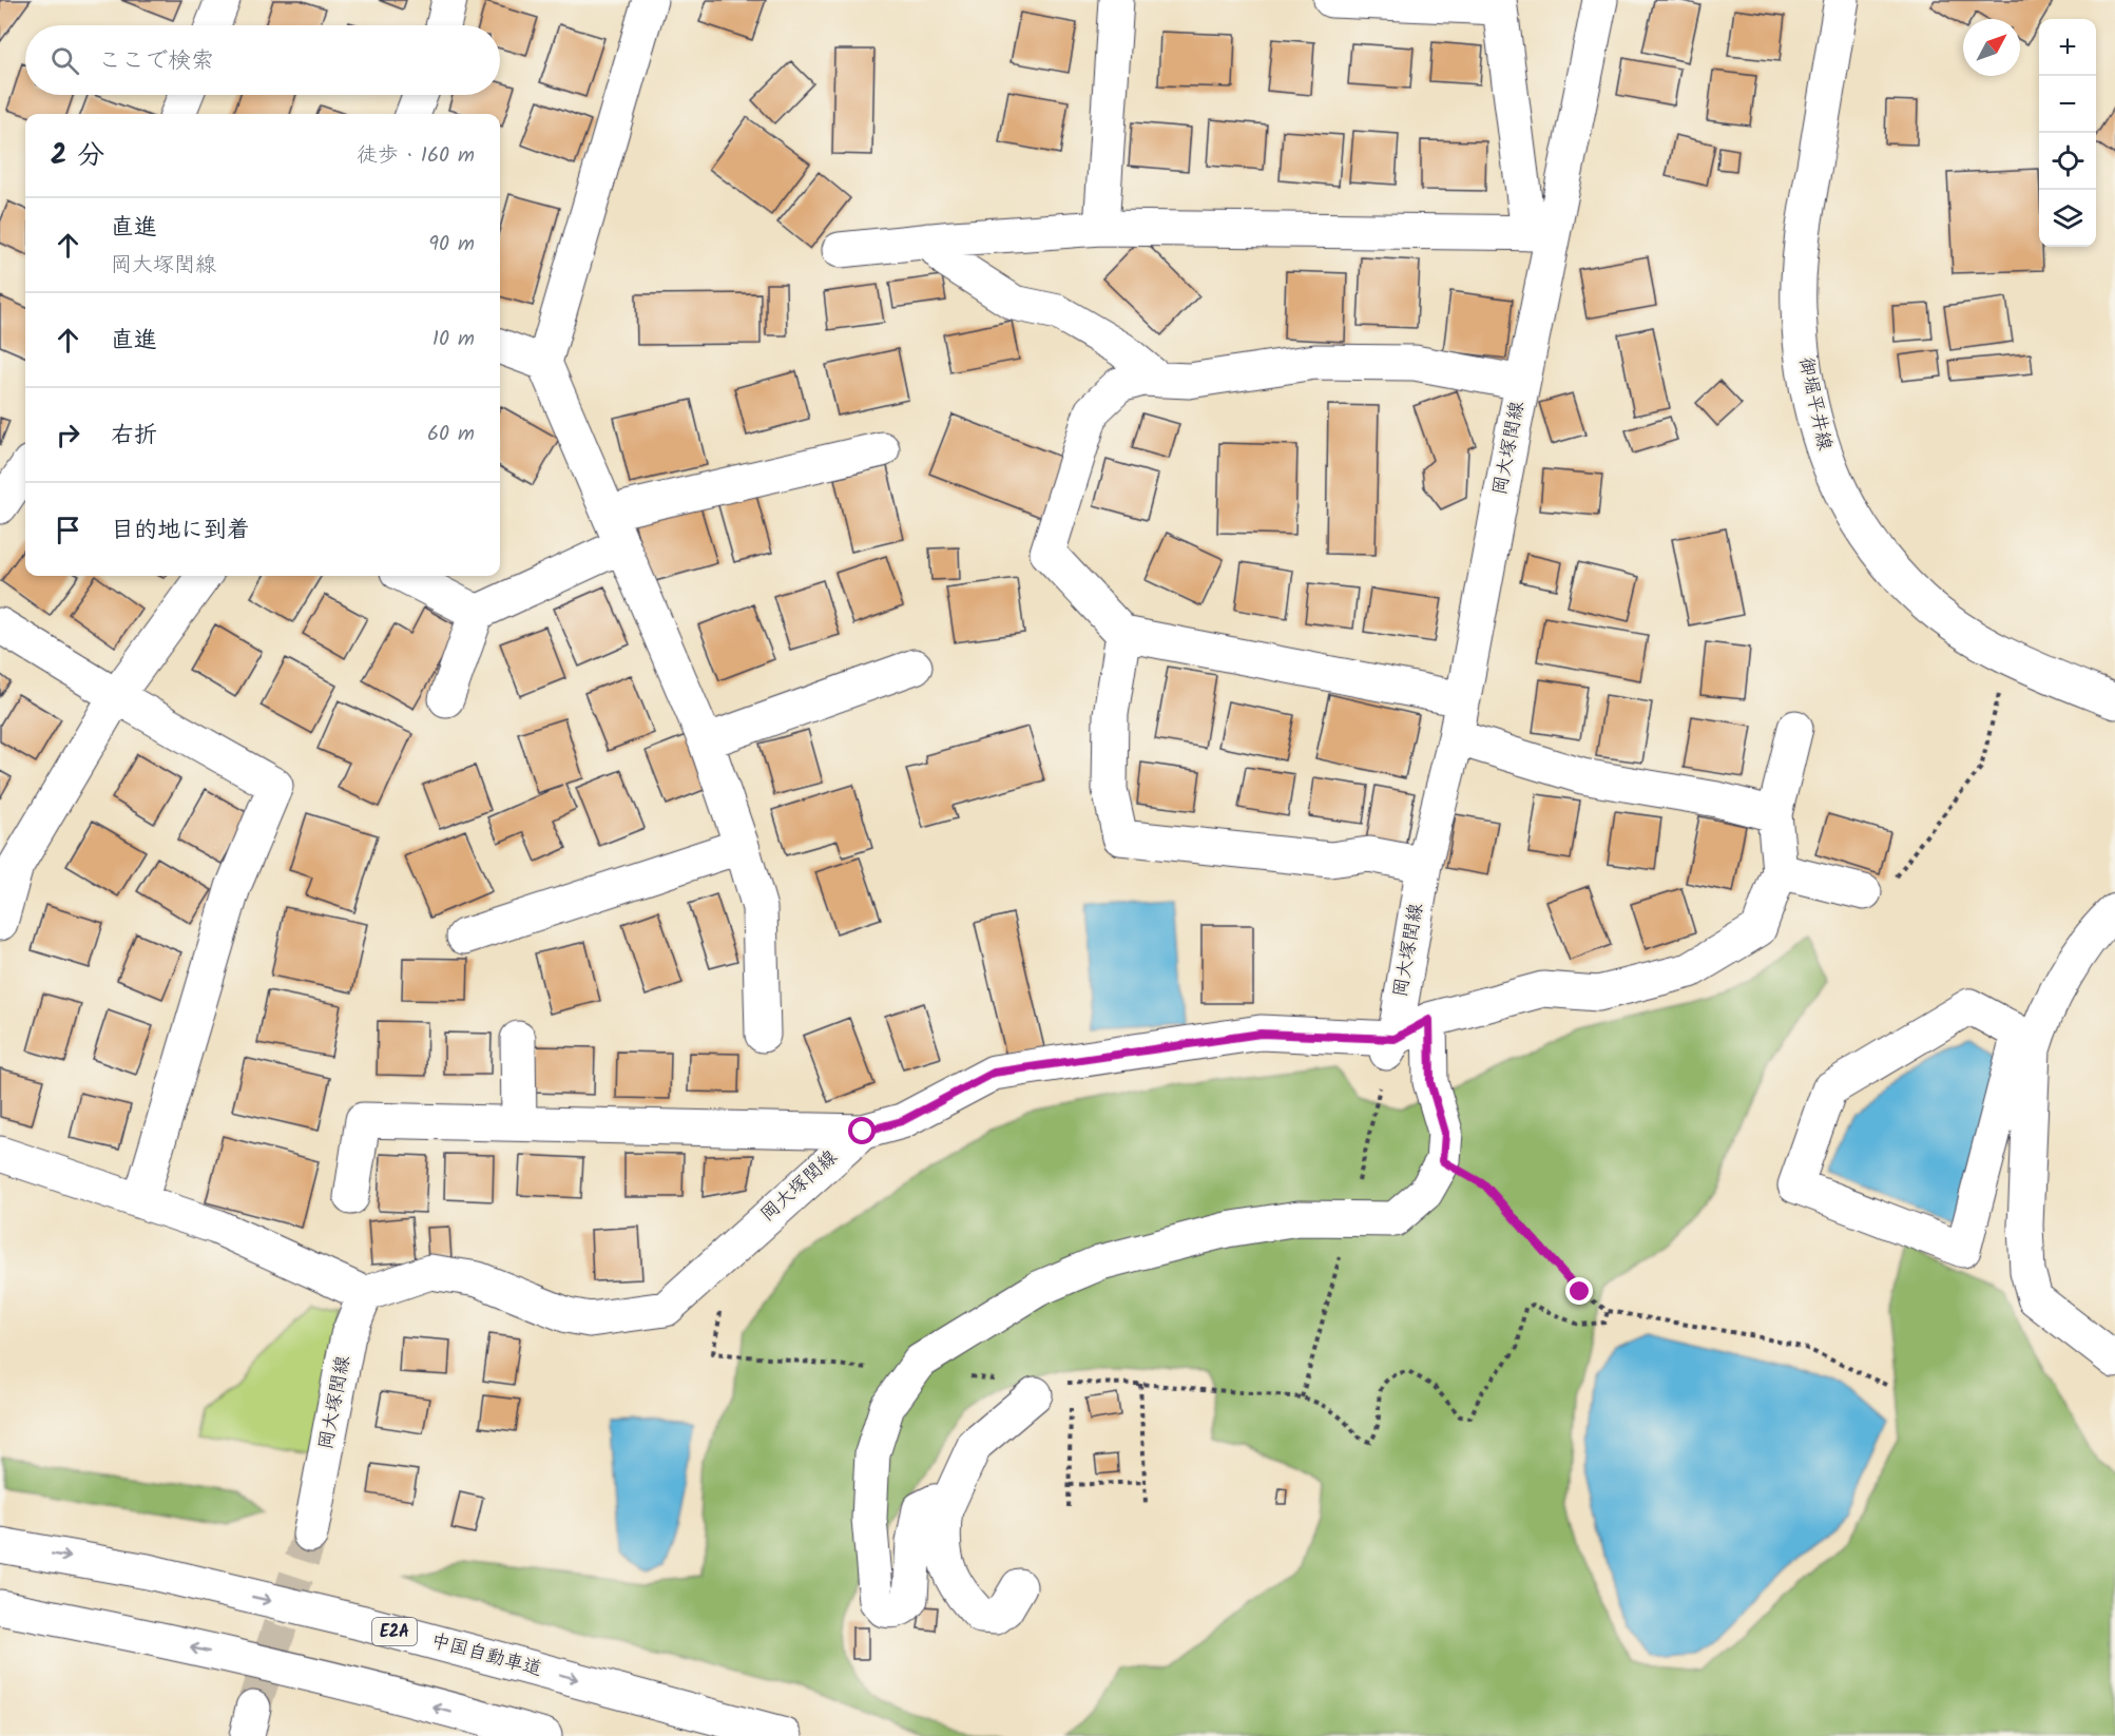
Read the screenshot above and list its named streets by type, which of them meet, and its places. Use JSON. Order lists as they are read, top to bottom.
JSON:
{
  "streets": {
    "main road": [
      "御堀平井線",
      "岡大塚閏線",
      "E2A",
      "中国自動車道"
    ]
  },
  "north": "top right",
  "page": {
    "map_buttons": ["+", "−"],
    "search": "ここで検索",
    "heading": ["2 分", "徒歩 · 160 m"],
    "list": [
      ["直進", "岡大塚閏線", "90 m"],
      ["直進", "10 m"],
      ["右折", "60 m"],
      "目的地に到着"
    ]
  }
}
